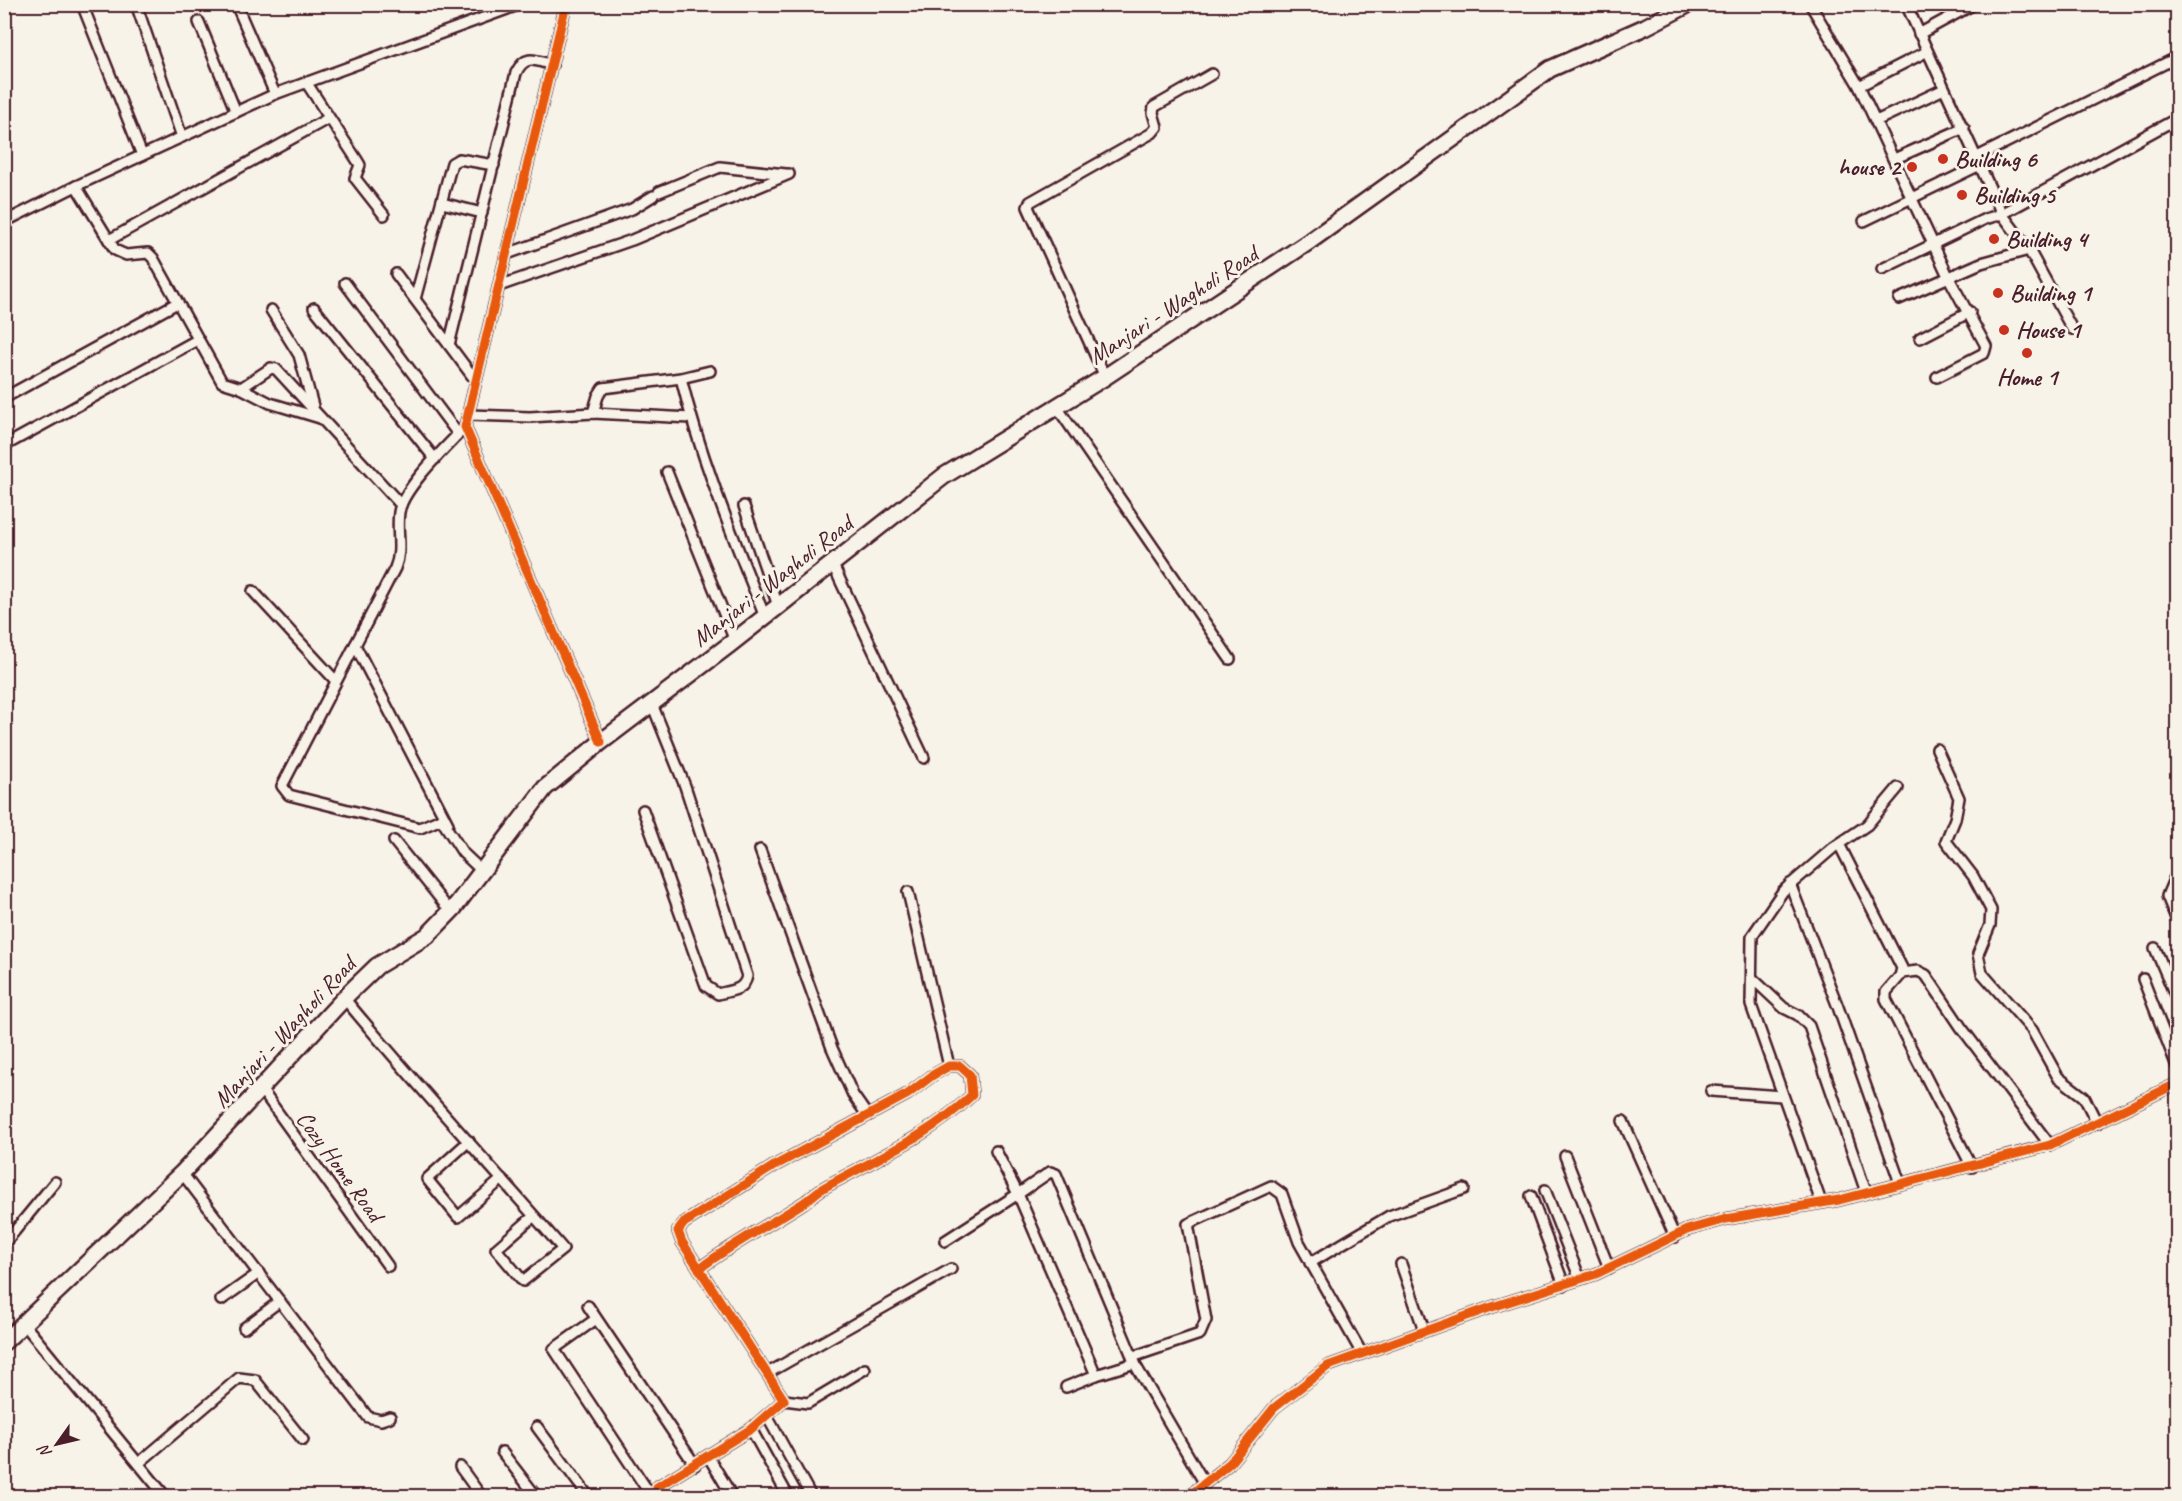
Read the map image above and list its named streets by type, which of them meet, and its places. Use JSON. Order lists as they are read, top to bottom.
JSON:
{
  "streets": {
    "main road": ["Manjari - Wagholi Road"],
    "street": ["Cozy Home Road"]
  },
  "crossings": [
    ["Manjari - Wagholi Road", "Cozy Home Road"]
  ],
  "places": [
    "Building 6",
    "house 2",
    "Building 5",
    "Building 4",
    "Building 1",
    "House 1",
    "Home 1"
  ],
  "north": "bottom left"
}
